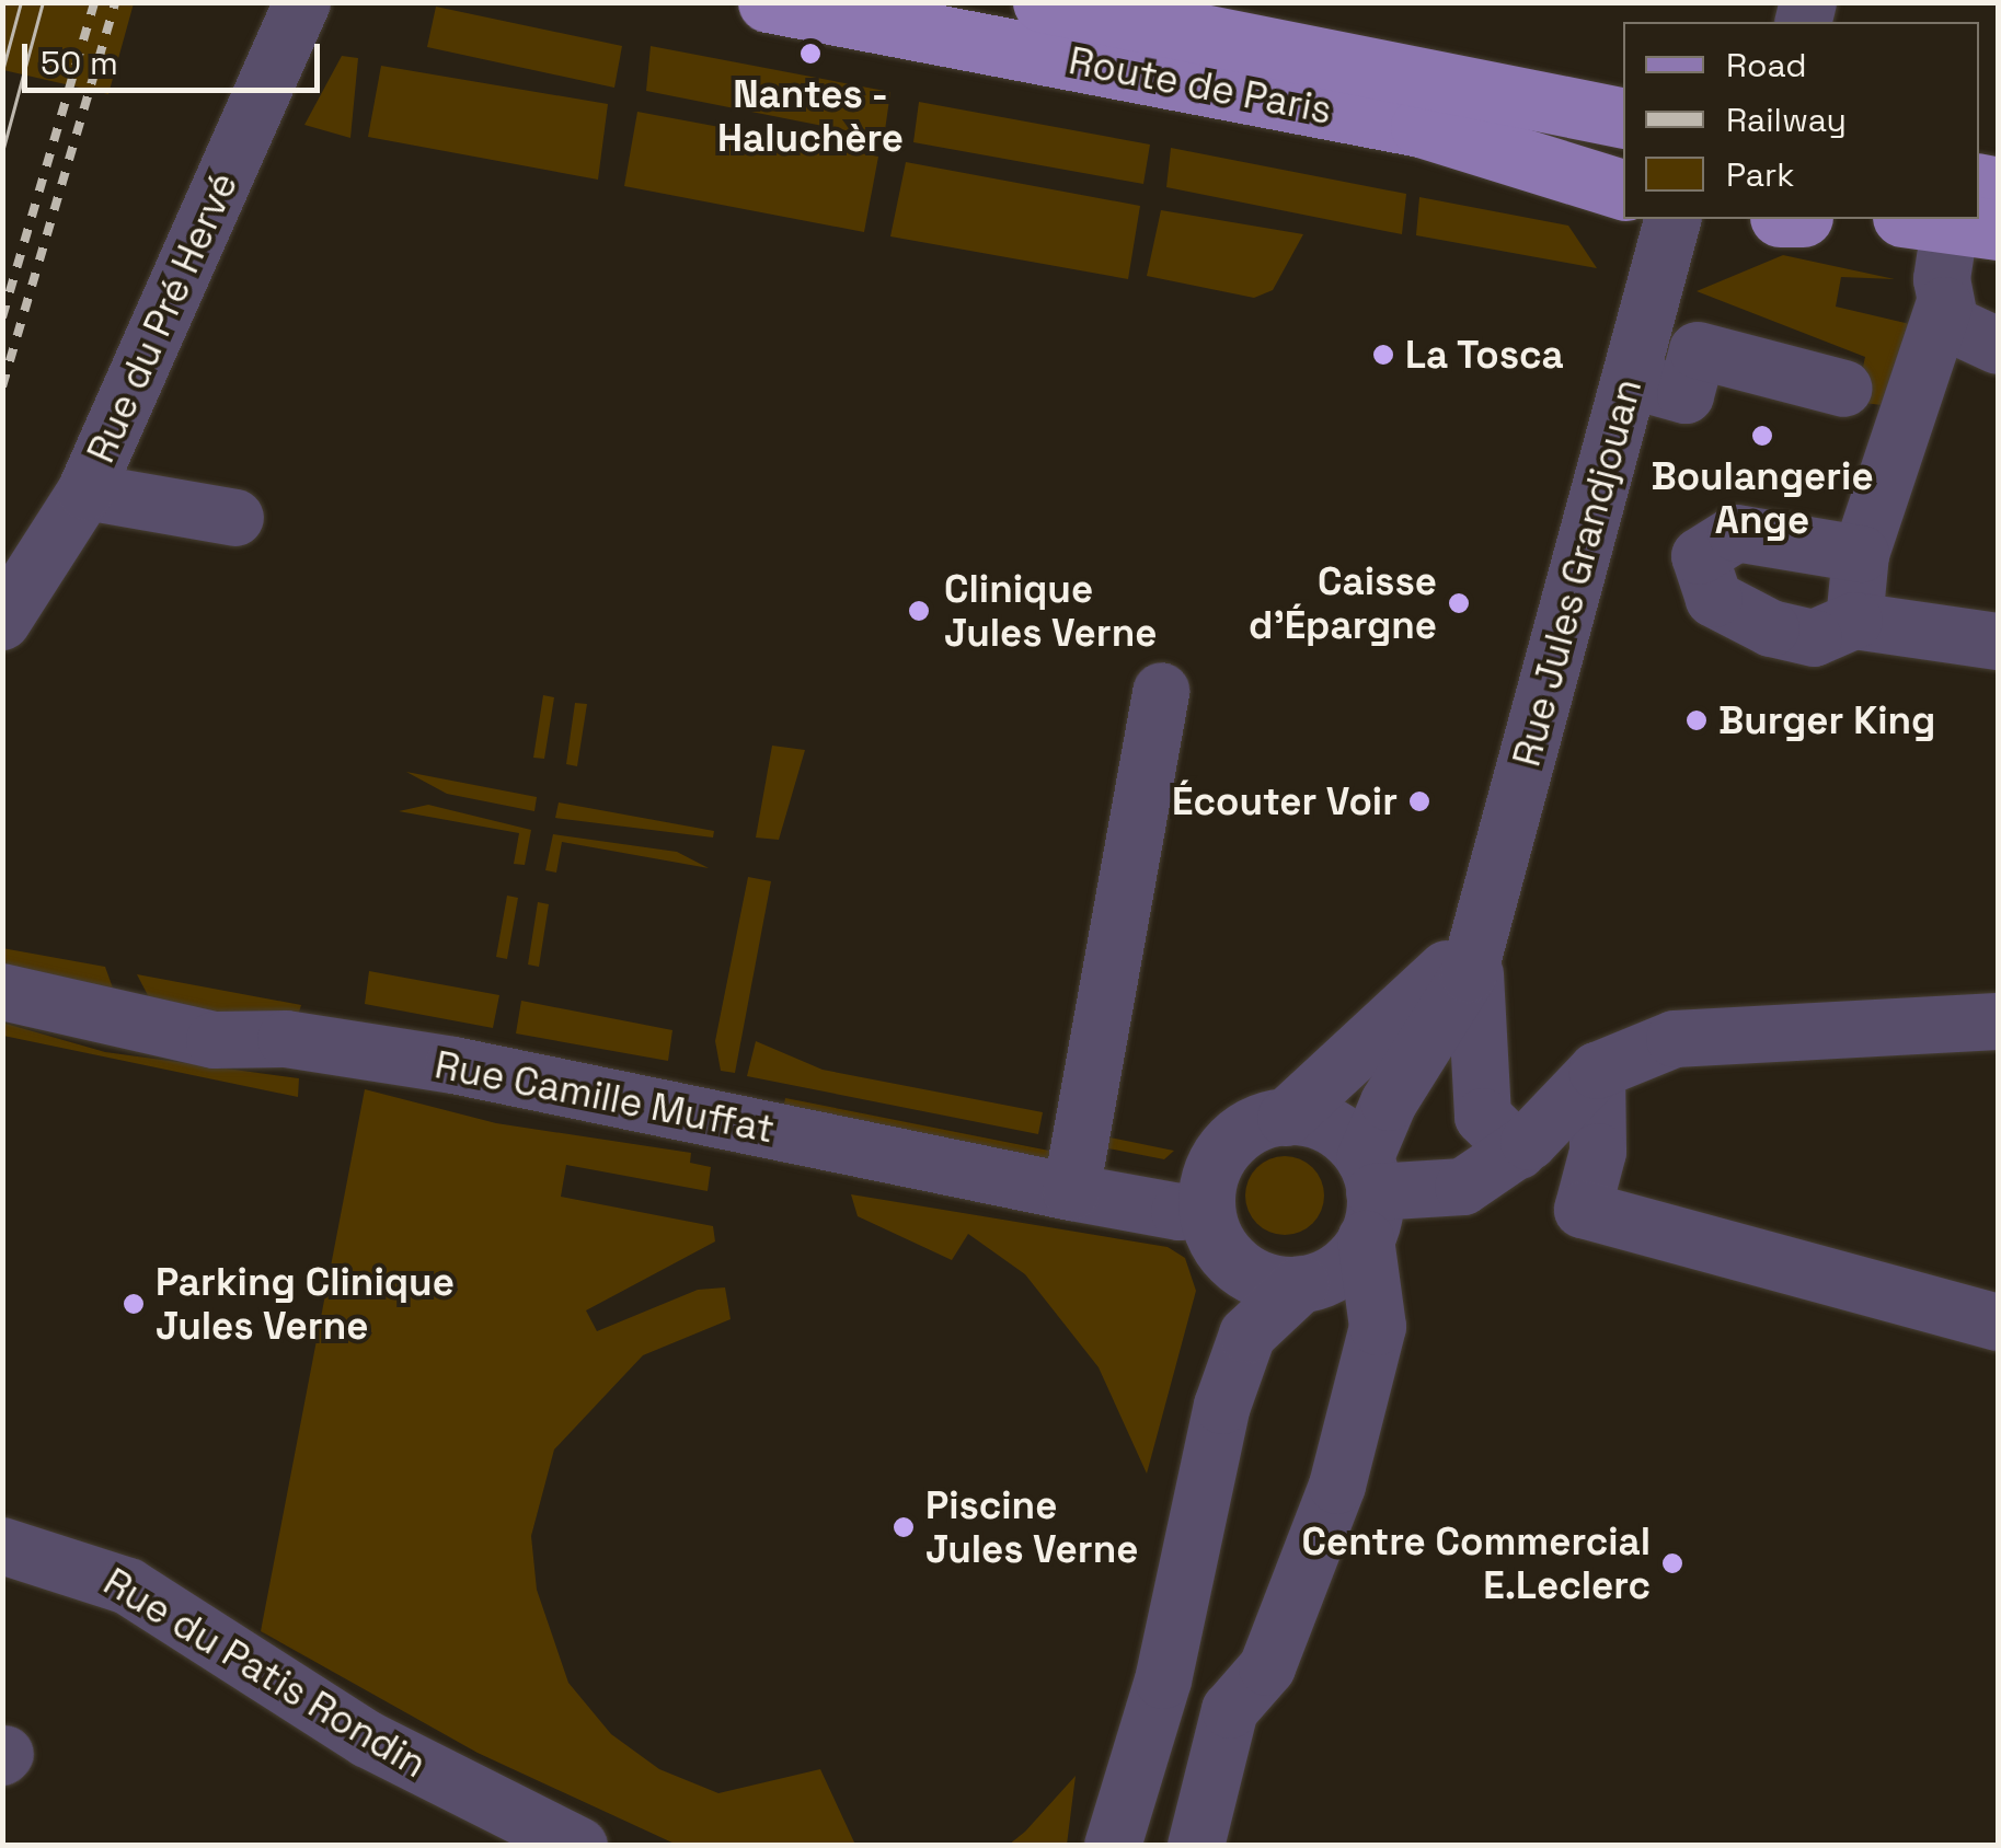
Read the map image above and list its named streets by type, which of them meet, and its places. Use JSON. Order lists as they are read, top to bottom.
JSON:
{
  "streets": {
    "main road": ["Route de Paris"],
    "street": [
      "Rue du Pré Hervé",
      "Rue Jules Grandjouan",
      "Rue Camille Muffat",
      "Rue du Patis Rondin"
    ]
  },
  "crossings": [
    ["Rue Jules Grandjouan", "Rue Camille Muffat"]
  ],
  "places": [
    "Nantes - Haluchère",
    "La Tosca",
    "Boulangerie Ange",
    "Caisse d'Épargne",
    "Clinique Jules Verne",
    "Burger King",
    "Écouter Voir",
    "Parking Clinique Jules Verne",
    "Piscine Jules Verne",
    "Centre Commercial E.Leclerc"
  ],
  "legend": ["Road", "Railway", "Park"],
  "scale_bar": "50 m"
}
